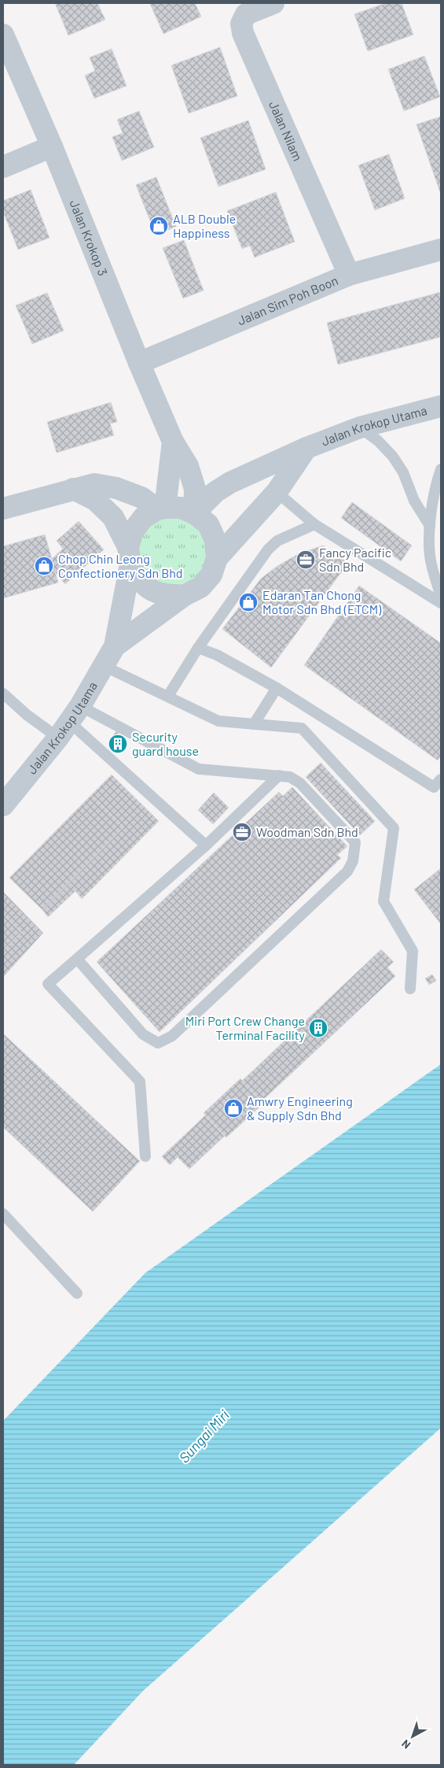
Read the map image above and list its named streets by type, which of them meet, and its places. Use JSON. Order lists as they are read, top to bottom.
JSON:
{
  "streets": {
    "street": [
      "Jalan Nilam",
      "Jalan Krokop 3",
      "Jalan Sim Poh Boon",
      "Jalan Krokop Utama"
    ]
  },
  "crossings": [
    ["Jalan Nilam", "Jalan Sim Poh Boon"],
    ["Jalan Krokop 3", "Jalan Sim Poh Boon"],
    ["Jalan Krokop 3", "Jalan Krokop Utama"]
  ],
  "water": ["Sungai Miri"],
  "places": {
    "shop": [
      "ALB Double Happiness",
      "Chop Chin Leong Confectionery Sdn Bhd",
      "Edaran Tan Chong Motor Sdn Bhd (ETCM)",
      "Amwry Engineering & Supply Sdn Bhd"
    ],
    "office": ["Fancy Pacific Sdn Bhd", "Woodman Sdn Bhd"],
    "building": ["Security guard house", "Miri Port Crew Change Terminal Facility"]
  },
  "north": "bottom left"
}
